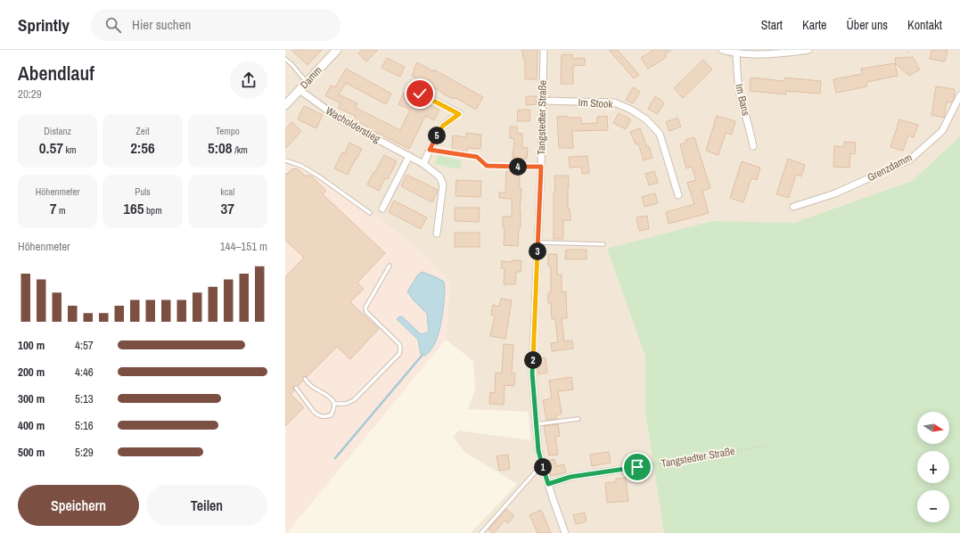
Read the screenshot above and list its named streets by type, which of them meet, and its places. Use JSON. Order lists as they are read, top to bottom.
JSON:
{
  "streets": {
    "main road": ["Damm"],
    "street": [
      "Im Bans",
      "Im Stook",
      "Tangstedter Straße",
      "Wacholderstieg",
      "Grenzdamm"
    ]
  },
  "crossings": [
    ["Damm", "Wacholderstieg"],
    ["Im Stook", "Tangstedter Straße"]
  ],
  "north": "right",
  "page": {
    "header": "Sprintly",
    "search": "Hier suchen",
    "nav": [
      "Start",
      "Karte",
      "Über uns",
      "Kontakt"
    ],
    "heading": ["Abendlauf", "20:29"],
    "stats": [
      ["Distanz", "0.57 km"],
      ["Zeit", "2:56"],
      ["Tempo", "5:08 /km"],
      ["Höhenmeter", "7 m"],
      ["Puls", "165 bpm"],
      ["kcal", "37"]
    ],
    "pins": [
      "5",
      "4",
      "3",
      "2",
      "1"
    ],
    "chart": ["Höhenmeter", "144–151 m"],
    "list": [
      {
        "name": "100 m",
        "note": "4:57"
      },
      {
        "name": "200 m",
        "note": "4:46"
      },
      {
        "name": "300 m",
        "note": "5:13"
      },
      {
        "name": "400 m",
        "note": "5:16"
      },
      {
        "name": "500 m",
        "note": "5:29"
      }
    ],
    "map_buttons": ["+", "−"],
    "buttons": ["Speichern", "Teilen"]
  }
}
